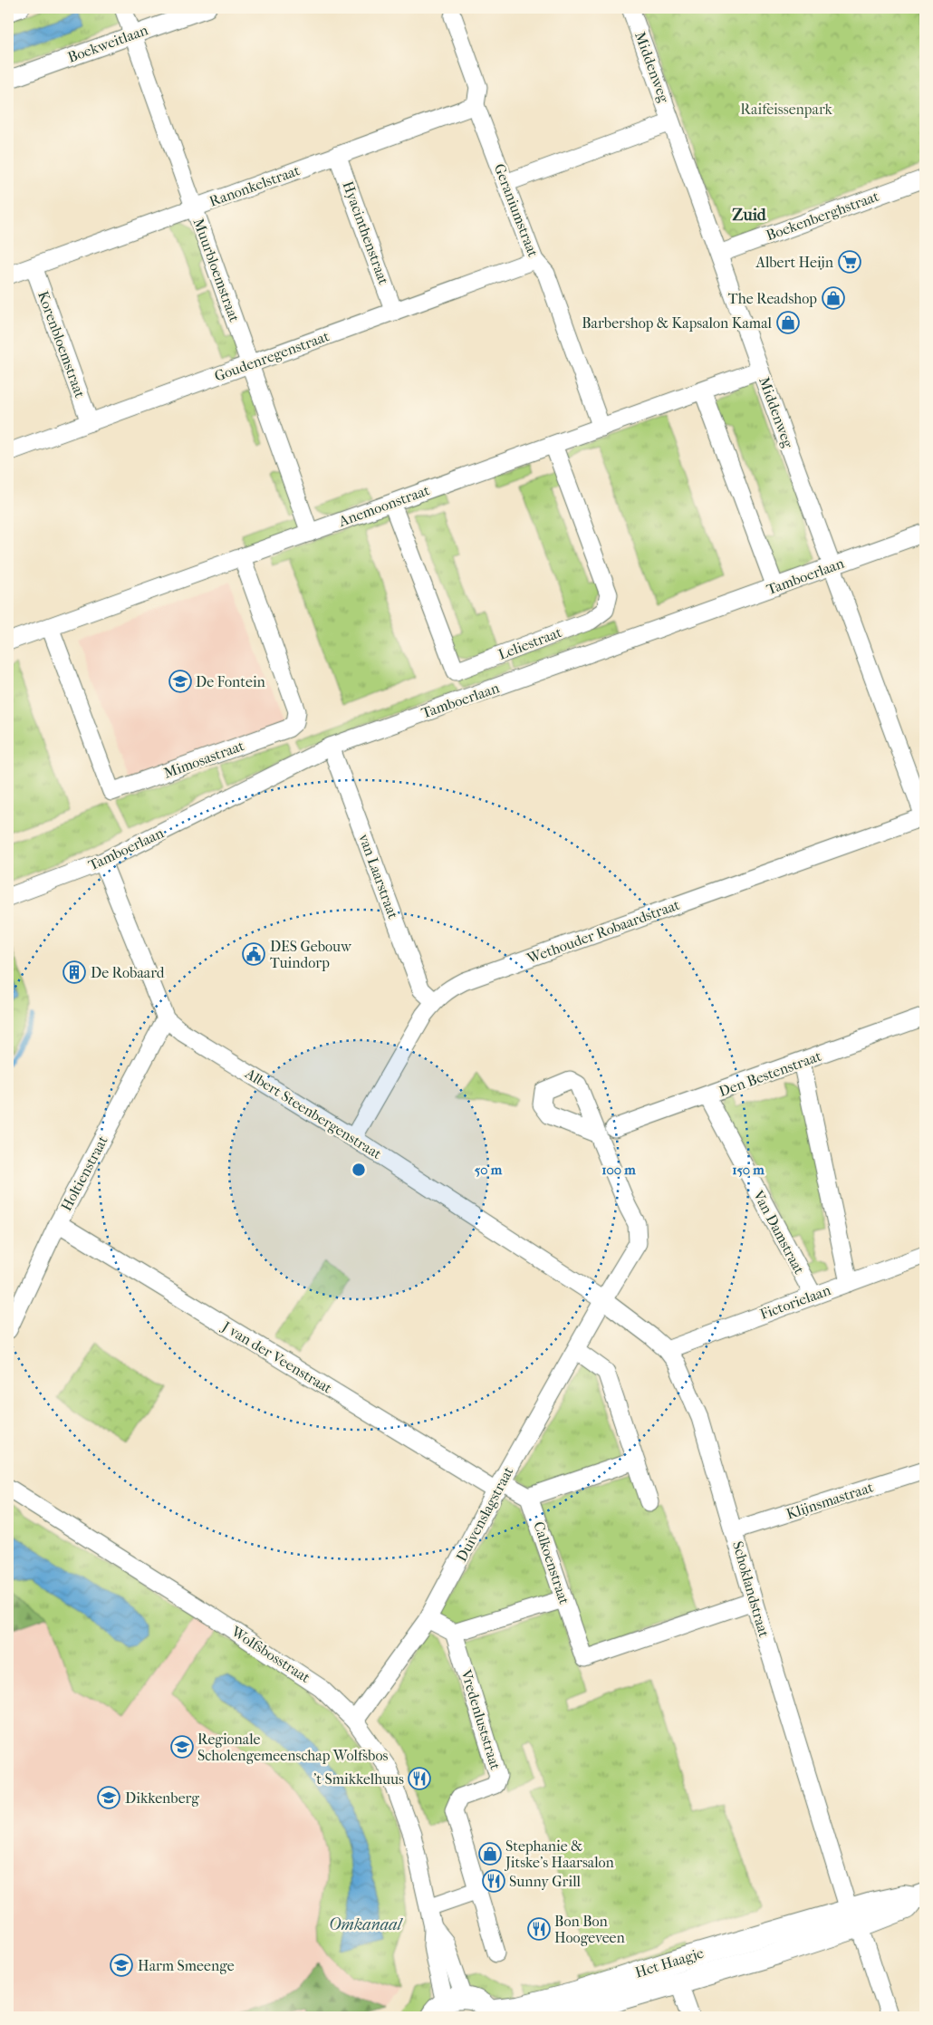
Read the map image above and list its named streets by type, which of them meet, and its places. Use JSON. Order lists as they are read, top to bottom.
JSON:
{
  "streets": {
    "main road": ["Het Haagje"],
    "street": [
      "Boekweitlaan",
      "Middenweg",
      "Ranonkelstraat",
      "Geraniumstraat",
      "Boekenberghstraat",
      "Hyacinthenstraat",
      "Muurbloemstraat",
      "Korenbloemstraat",
      "Goudenregenstraat",
      "Anemoonstraat",
      "Tamboerlaan",
      "Leliestraat",
      "Mimosastraat",
      "van Laarstraat",
      "Wethouder Robaardstraat",
      "Den Bestenstraat",
      "Albert Steenbergenstraat",
      "Holtienstraat",
      "Van Damstraat",
      "Fictorielaan",
      "J van der Veenstraat",
      "Klijnsmastraat",
      "Duivenslagstraat",
      "Calkoenstraat",
      "Schoklandstraat",
      "Wolfsbosstraat",
      "Vredenluststraat"
    ]
  },
  "crossings": [
    ["Boekweitlaan", "Muurbloemstraat"],
    ["Middenweg", "Boekenberghstraat"],
    ["Middenweg", "Anemoonstraat"],
    ["Middenweg", "Tamboerlaan"],
    ["Middenweg", "Wethouder Robaardstraat"],
    ["Ranonkelstraat", "Geraniumstraat"],
    ["Ranonkelstraat", "Hyacinthenstraat"],
    ["Ranonkelstraat", "Muurbloemstraat"],
    ["Ranonkelstraat", "Korenbloemstraat"],
    ["Geraniumstraat", "Goudenregenstraat"],
    ["Geraniumstraat", "Anemoonstraat"],
    ["Hyacinthenstraat", "Goudenregenstraat"],
    ["Muurbloemstraat", "Goudenregenstraat"],
    ["Muurbloemstraat", "Anemoonstraat"],
    ["Korenbloemstraat", "Goudenregenstraat"],
    ["Anemoonstraat", "Leliestraat"],
    ["Anemoonstraat", "Mimosastraat"],
    ["Tamboerlaan", "van Laarstraat"],
    ["Tamboerlaan", "Albert Steenbergenstraat"],
    ["van Laarstraat", "Wethouder Robaardstraat"],
    ["Wethouder Robaardstraat", "Albert Steenbergenstraat"],
    ["Den Bestenstraat", "Van Damstraat"],
    ["Albert Steenbergenstraat", "Holtienstraat"],
    ["Albert Steenbergenstraat", "Duivenslagstraat"],
    ["Albert Steenbergenstraat", "Schoklandstraat"],
    ["Holtienstraat", "J van der Veenstraat"],
    ["Van Damstraat", "Fictorielaan"],
    ["Fictorielaan", "Schoklandstraat"],
    ["J van der Veenstraat", "Duivenslagstraat"],
    ["Klijnsmastraat", "Schoklandstraat"],
    ["Duivenslagstraat", "Schoklandstraat"],
    ["Duivenslagstraat", "Wolfsbosstraat"],
    ["Calkoenstraat", "Schoklandstraat"],
    ["Schoklandstraat", "Het Haagje"]
  ],
  "districts": ["Zuid"],
  "water": ["Omkanaal"],
  "parks": ["Raifeissenpark"],
  "places": {
    "supermarket": ["Albert Heijn"],
    "shop": ["The Readshop", "Barbershop & Kapsalon Kamal", "Stephanie & Jitske's Haarsalon"],
    "school or university": [
      "De Fontein",
      "Regionale Scholengemeenschap Wolfsbos",
      "Dikkenberg",
      "Harm Smeenge"
    ],
    "public building": ["DES Gebouw Tuindorp"],
    "building": ["De Robaard"],
    "restaurant": ["'t Smikkelhuus", "Sunny Grill", "Bon Bon Hoogeveen"]
  },
  "rings": ["50 m", "100 m", "150 m"]
}
